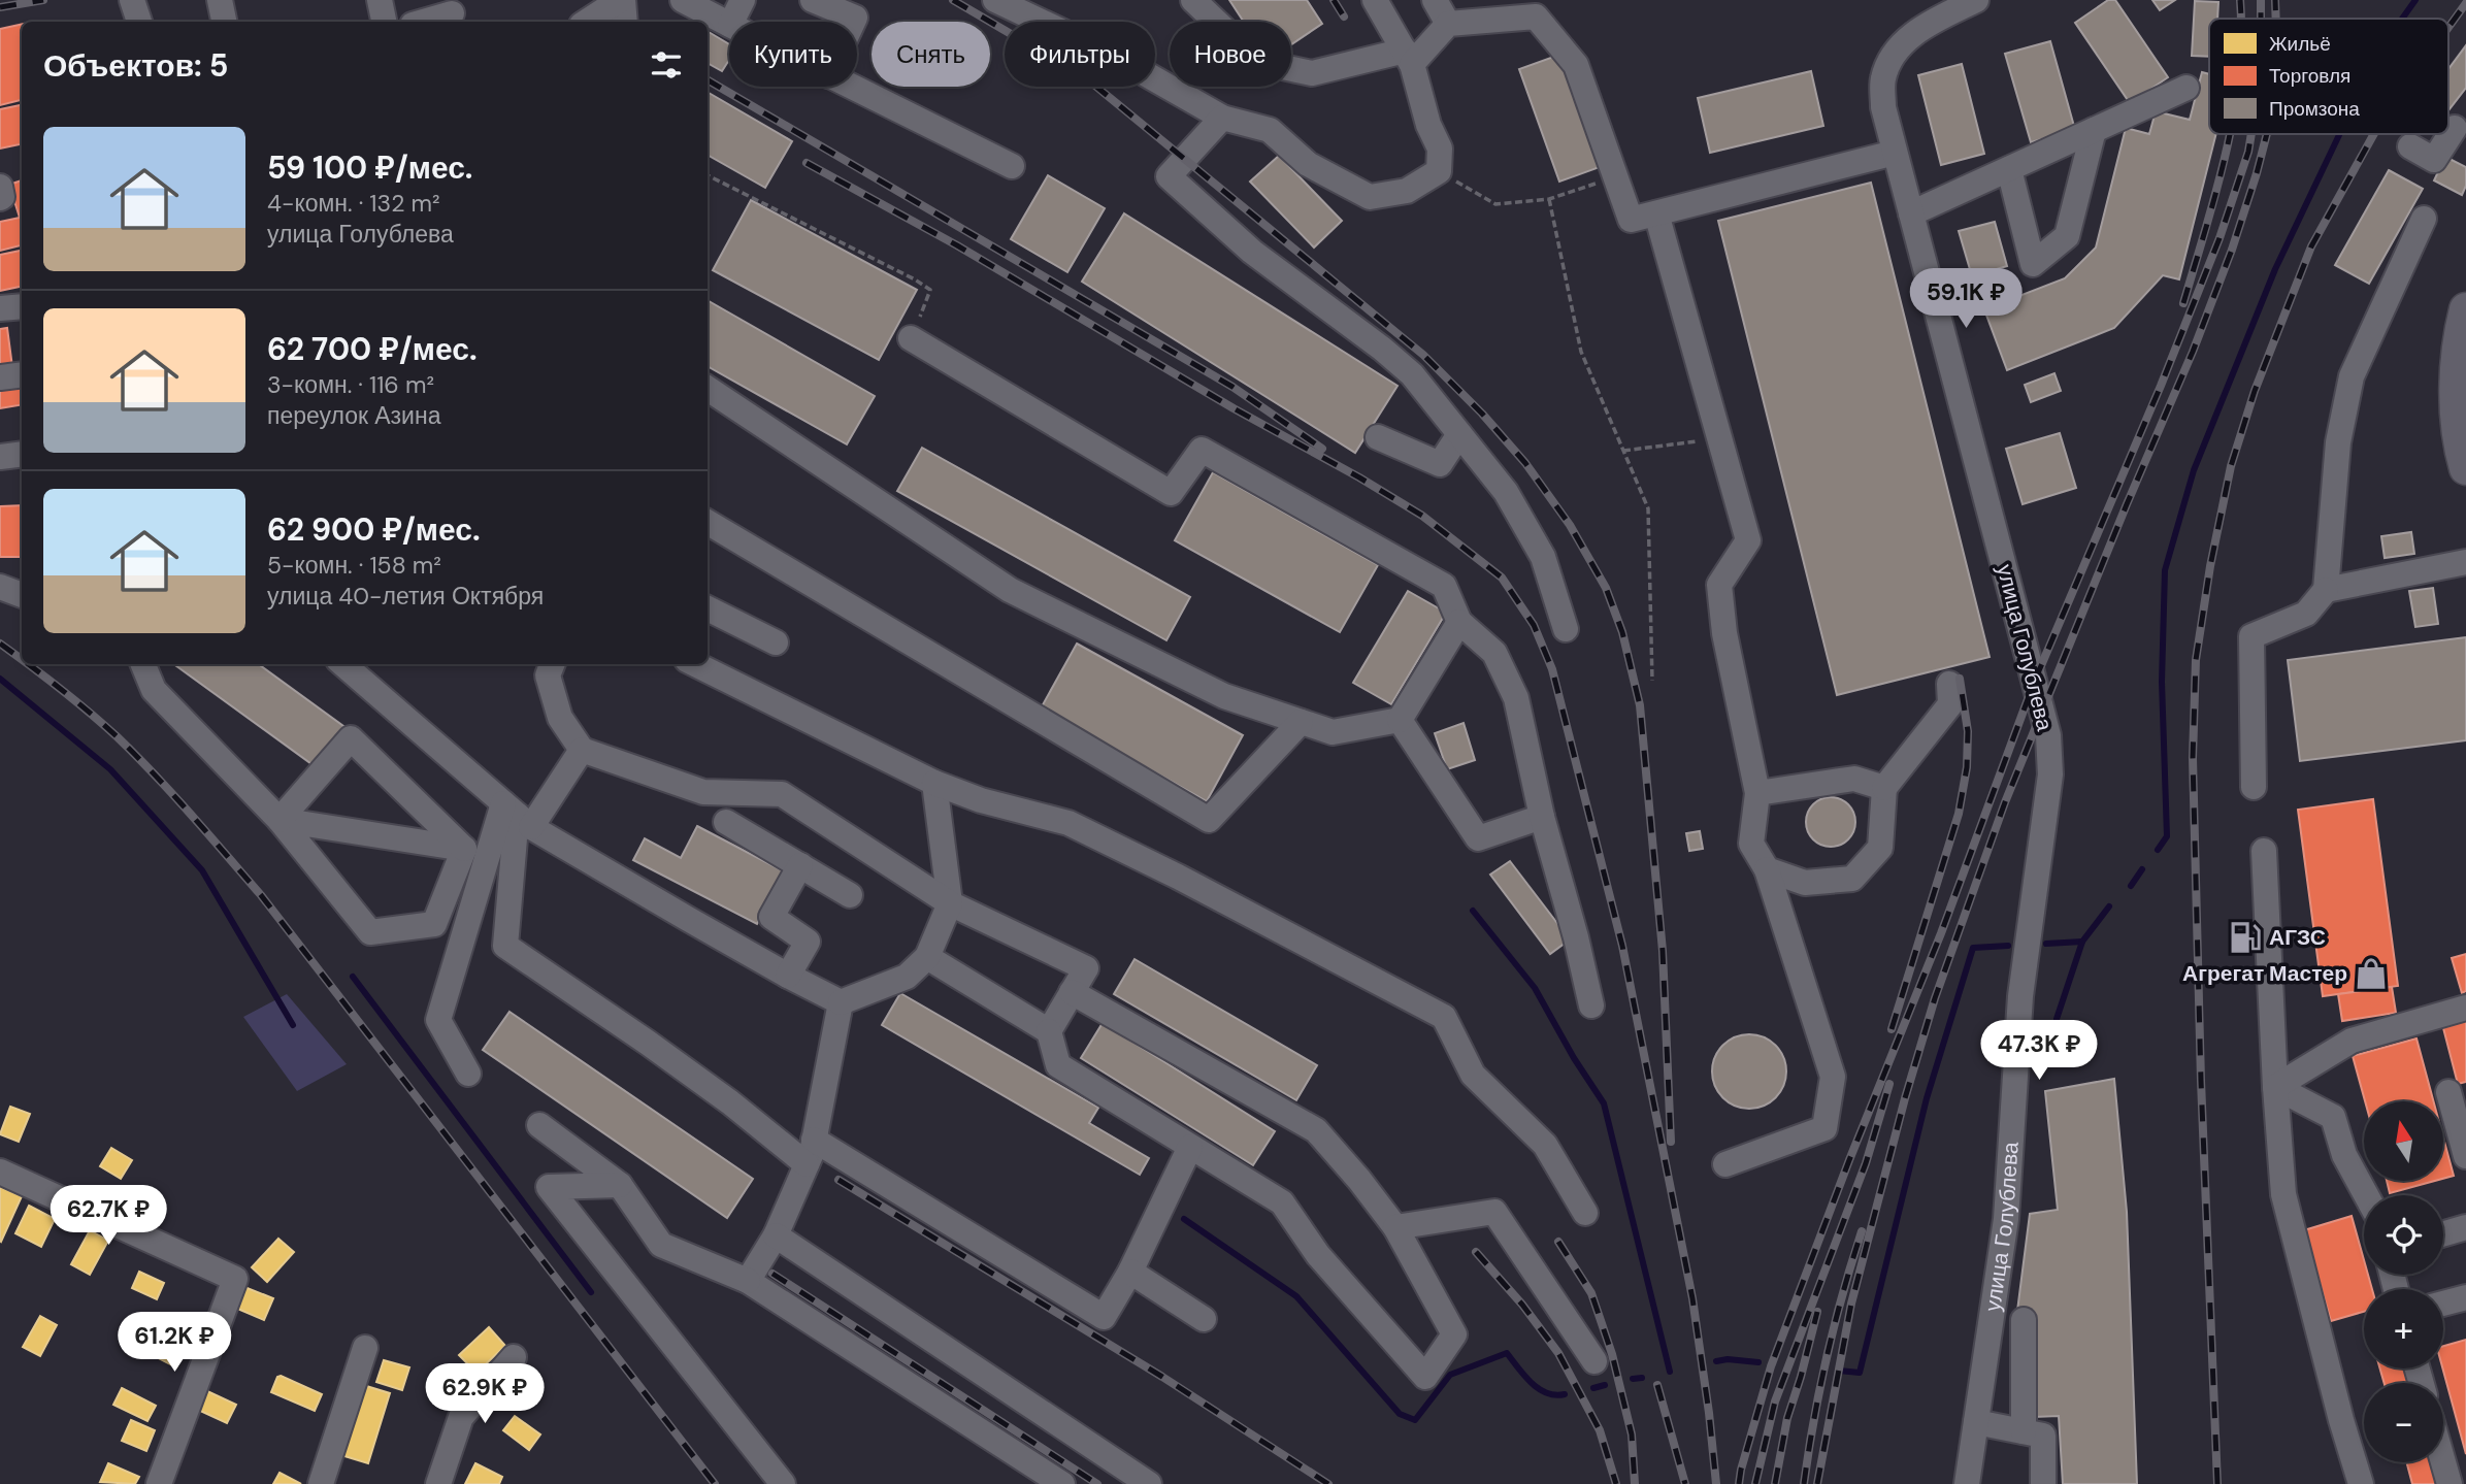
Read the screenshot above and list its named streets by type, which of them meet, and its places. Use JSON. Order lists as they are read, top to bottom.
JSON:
{
  "streets": {
    "street": ["улица Голублева"]
  },
  "places": {
    "fuel station": ["АГЗС"],
    "shop": ["Агрегат Мастер"]
  },
  "legend": ["Жильё", "Торговля", "Промзона"],
  "north": "top",
  "page": {
    "chip": [
      "Купить",
      "Снять",
      "Фильтры",
      "Новое"
    ],
    "heading": "Объектов: 5",
    "list": [
      {
        "name": "59 100 ₽/мес.",
        "note": "4-комн. · 132 m² · улица Голублева"
      },
      {
        "name": "62 700 ₽/мес.",
        "note": "3-комн. · 116 m² · переулок Азина"
      },
      {
        "name": "62 900 ₽/мес.",
        "note": "5-комн. · 158 m² · улица 40-летия Октября"
      }
    ],
    "price": [
      "59.1K ₽",
      "47.3K ₽",
      "62.7K ₽",
      "61.2K ₽",
      "62.9K ₽"
    ],
    "map_buttons": ["+", "−"]
  }
}
